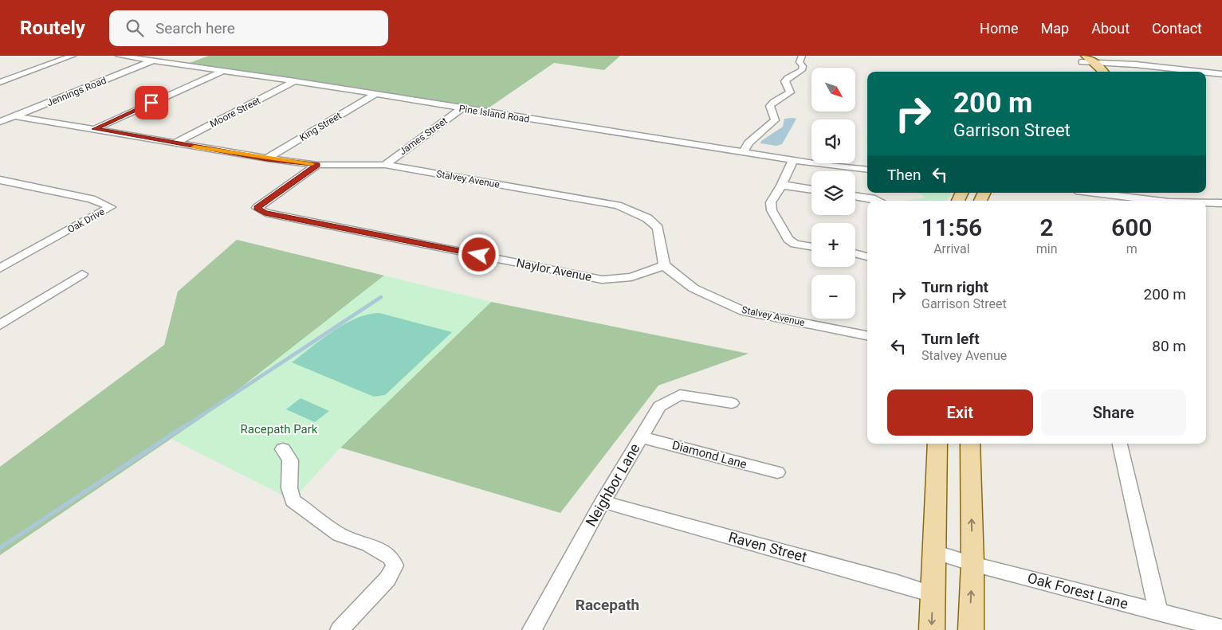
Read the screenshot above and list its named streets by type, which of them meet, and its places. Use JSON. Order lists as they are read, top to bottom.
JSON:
{
  "streets": {
    "street": [
      "Jennings Road",
      "Moore Street",
      "Pine Island Road",
      "King Street",
      "James Street",
      "Stalvey Avenue",
      "Oak Drive",
      "Naylor Avenue",
      "Diamond Lane",
      "Neighbor Lane",
      "Raven Street",
      "Oak Forest Lane"
    ]
  },
  "crossings": [
    ["Jennings Road", "Pine Island Road"],
    ["Jennings Road", "Stalvey Avenue"],
    ["Moore Street", "Pine Island Road"],
    ["Moore Street", "Stalvey Avenue"],
    ["Pine Island Road", "King Street"],
    ["Pine Island Road", "James Street"],
    ["King Street", "Stalvey Avenue"],
    ["James Street", "Stalvey Avenue"],
    ["Stalvey Avenue", "Naylor Avenue"],
    ["Diamond Lane", "Neighbor Lane"],
    ["Neighbor Lane", "Raven Street"]
  ],
  "districts": ["Racepath"],
  "parks": ["Racepath Park"],
  "north": "bottom right",
  "page": {
    "header": "Routely",
    "search": "Search here",
    "nav": [
      "Home",
      "Map",
      "About",
      "Contact"
    ],
    "map_buttons": ["+", "−"],
    "turn": ["200 m", "Garrison Street"],
    "then": "Then",
    "eta": [
      "11:56",
      "Arrival",
      "2",
      "min",
      "600",
      "m"
    ],
    "list": [
      {
        "name": "Turn right",
        "note": "Garrison Street",
        "value": "200 m"
      },
      {
        "name": "Turn left",
        "note": "Stalvey Avenue",
        "value": "80 m"
      }
    ],
    "buttons": ["Exit", "Share"]
  }
}
